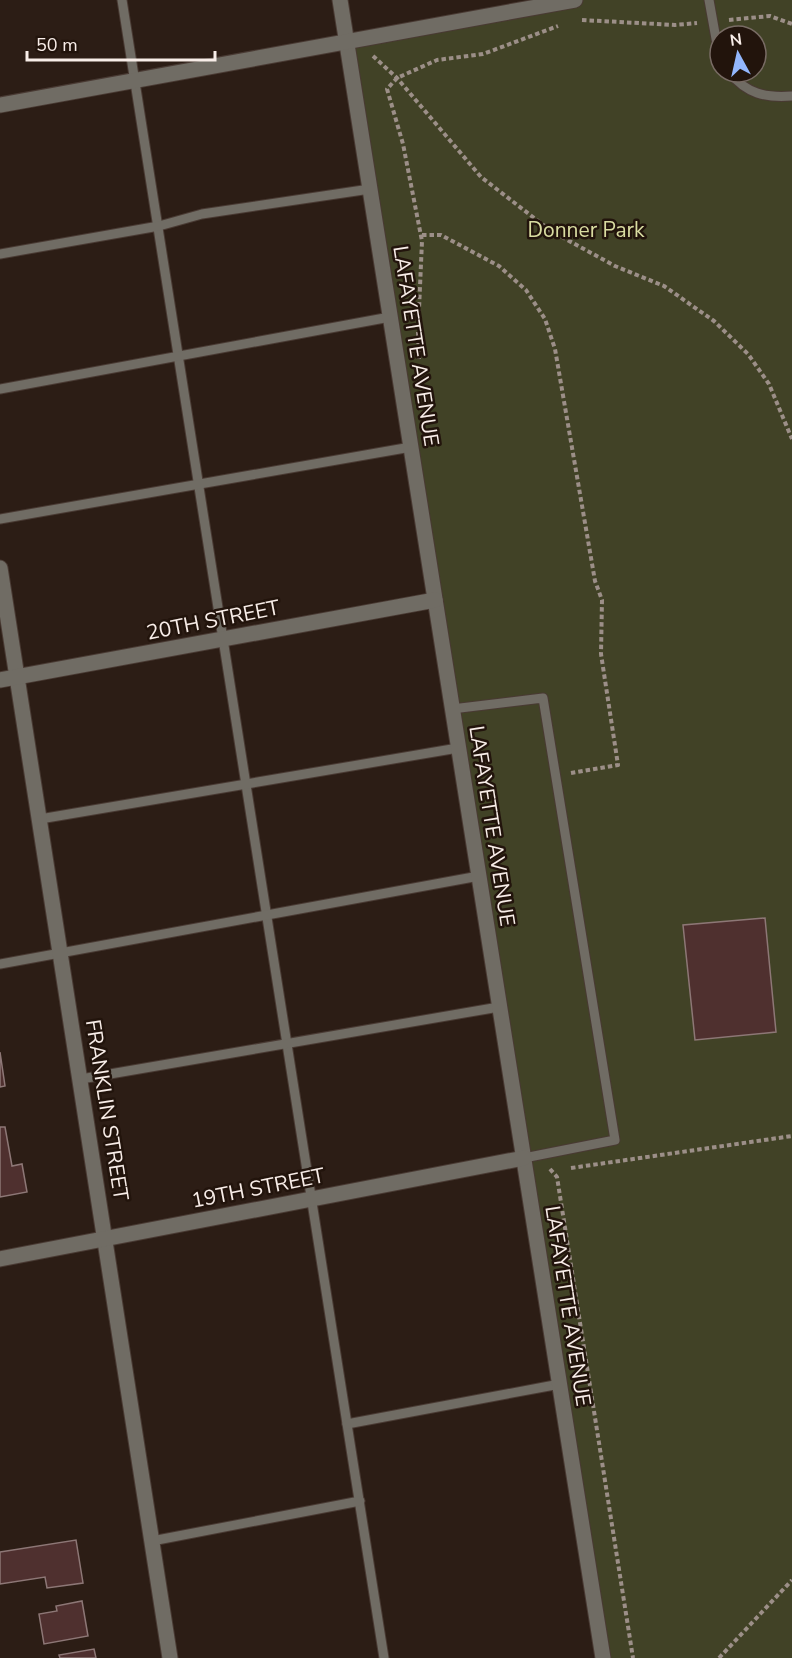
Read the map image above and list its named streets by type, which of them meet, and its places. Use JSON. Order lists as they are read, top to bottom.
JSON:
{
  "streets": {
    "street": [
      "LAFAYETTE AVENUE",
      "20TH STREET",
      "FRANKLIN STREET",
      "19TH STREET"
    ]
  },
  "crossings": [
    ["LAFAYETTE AVENUE", "20TH STREET"],
    ["LAFAYETTE AVENUE", "19TH STREET"],
    ["20TH STREET", "FRANKLIN STREET"],
    ["FRANKLIN STREET", "19TH STREET"]
  ],
  "parks": ["Donner Park"],
  "scale_bar": "50 m",
  "north": "top"
}
